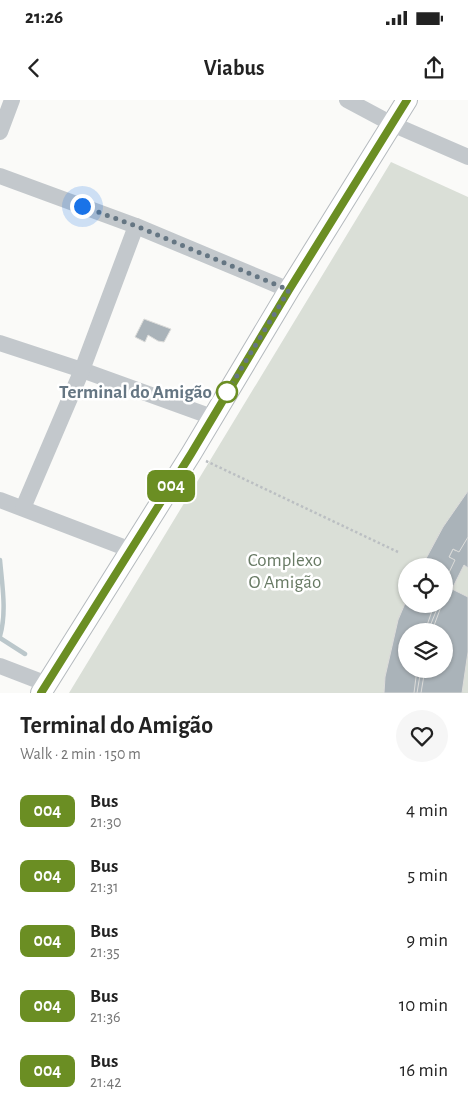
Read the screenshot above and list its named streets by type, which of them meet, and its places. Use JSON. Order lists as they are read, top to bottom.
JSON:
{
  "parks": ["Complexo O Amigão"],
  "places": ["Terminal do Amigão"],
  "lines": ["bus line 004"],
  "page": {
    "status": "21:26",
    "header": "Viabus",
    "on_map": "004",
    "heading": ["Terminal do Amigão", "Walk · 2 min · 150 m"],
    "list": [
      {
        "mark": "004",
        "name": "Bus",
        "note": "21:30",
        "value": "4 min"
      },
      {
        "mark": "004",
        "name": "Bus",
        "note": "21:31",
        "value": "5 min"
      },
      {
        "mark": "004",
        "name": "Bus",
        "note": "21:35",
        "value": "9 min"
      },
      {
        "mark": "004",
        "name": "Bus",
        "note": "21:36",
        "value": "10 min"
      },
      {
        "mark": "004",
        "name": "Bus",
        "note": "21:42",
        "value": "16 min"
      }
    ]
  }
}
